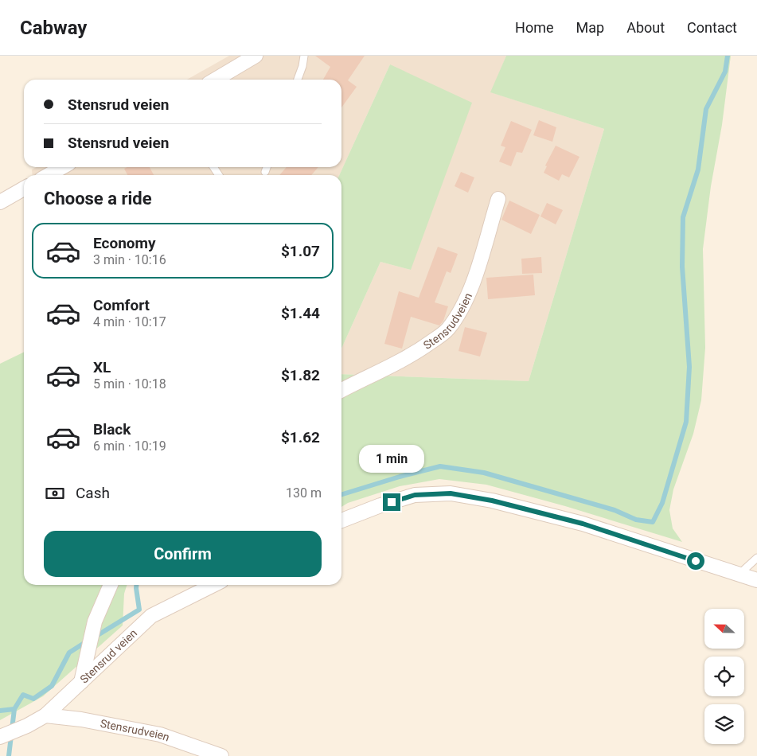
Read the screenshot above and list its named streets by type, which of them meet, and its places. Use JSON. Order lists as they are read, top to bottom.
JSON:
{
  "streets": {
    "street": ["Stensrudveien", "Stensrud veien"]
  },
  "crossings": [
    ["Stensrudveien", "Stensrud veien"]
  ],
  "north": "left",
  "page": {
    "header": "Cabway",
    "nav": [
      "Home",
      "Map",
      "About",
      "Contact"
    ],
    "banner": ["Stensrud veien", "Stensrud veien"],
    "heading": "Choose a ride",
    "list": [
      {
        "name": "Economy",
        "note": "3 min · 10:16",
        "value": "$1.07"
      },
      {
        "name": "Comfort",
        "note": "4 min · 10:17",
        "value": "$1.44"
      },
      {
        "name": "XL",
        "note": "5 min · 10:18",
        "value": "$1.82"
      },
      {
        "name": "Black",
        "note": "6 min · 10:19",
        "value": "$1.62"
      }
    ],
    "bubble": "1 min",
    "pay": ["Cash", "130 m"],
    "buttons": "Confirm"
  }
}
